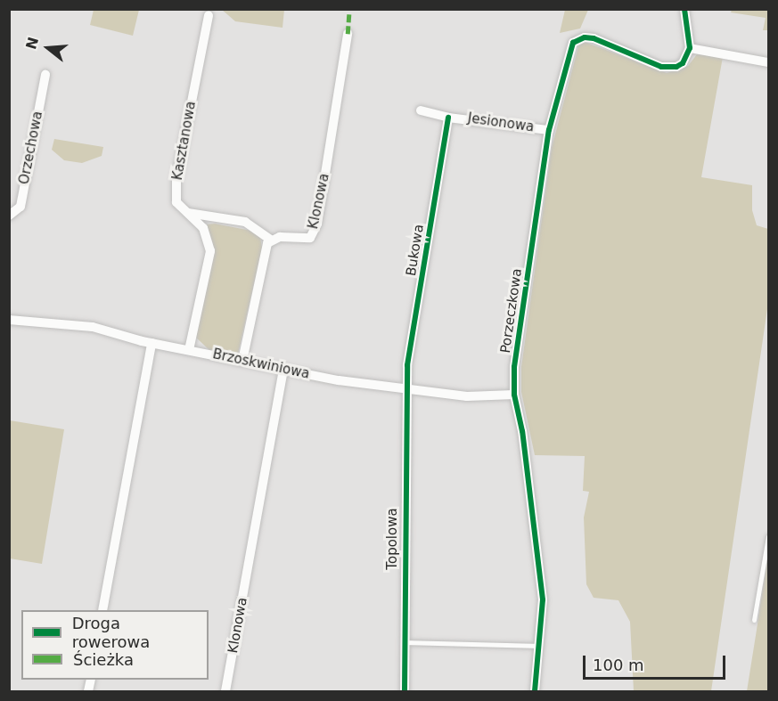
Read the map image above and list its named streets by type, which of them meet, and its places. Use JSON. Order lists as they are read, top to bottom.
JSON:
{
  "streets": {
    "street": [
      "Jesionowa",
      "Kasztanowa",
      "Orzechowa",
      "Klonowa",
      "Bukowa",
      "Porzeczkowa",
      "Brzoskwiniowa",
      "Topolowa"
    ]
  },
  "crossings": [
    ["Jesionowa", "Bukowa"],
    ["Jesionowa", "Porzeczkowa"],
    ["Kasztanowa", "Brzoskwiniowa"],
    ["Klonowa", "Brzoskwiniowa"],
    ["Bukowa", "Brzoskwiniowa"],
    ["Bukowa", "Topolowa"],
    ["Porzeczkowa", "Brzoskwiniowa"],
    ["Brzoskwiniowa", "Topolowa"]
  ],
  "legend": ["Droga rowerowa", "Ścieżka"],
  "scale_bar": "100 m",
  "north": "left"
}
